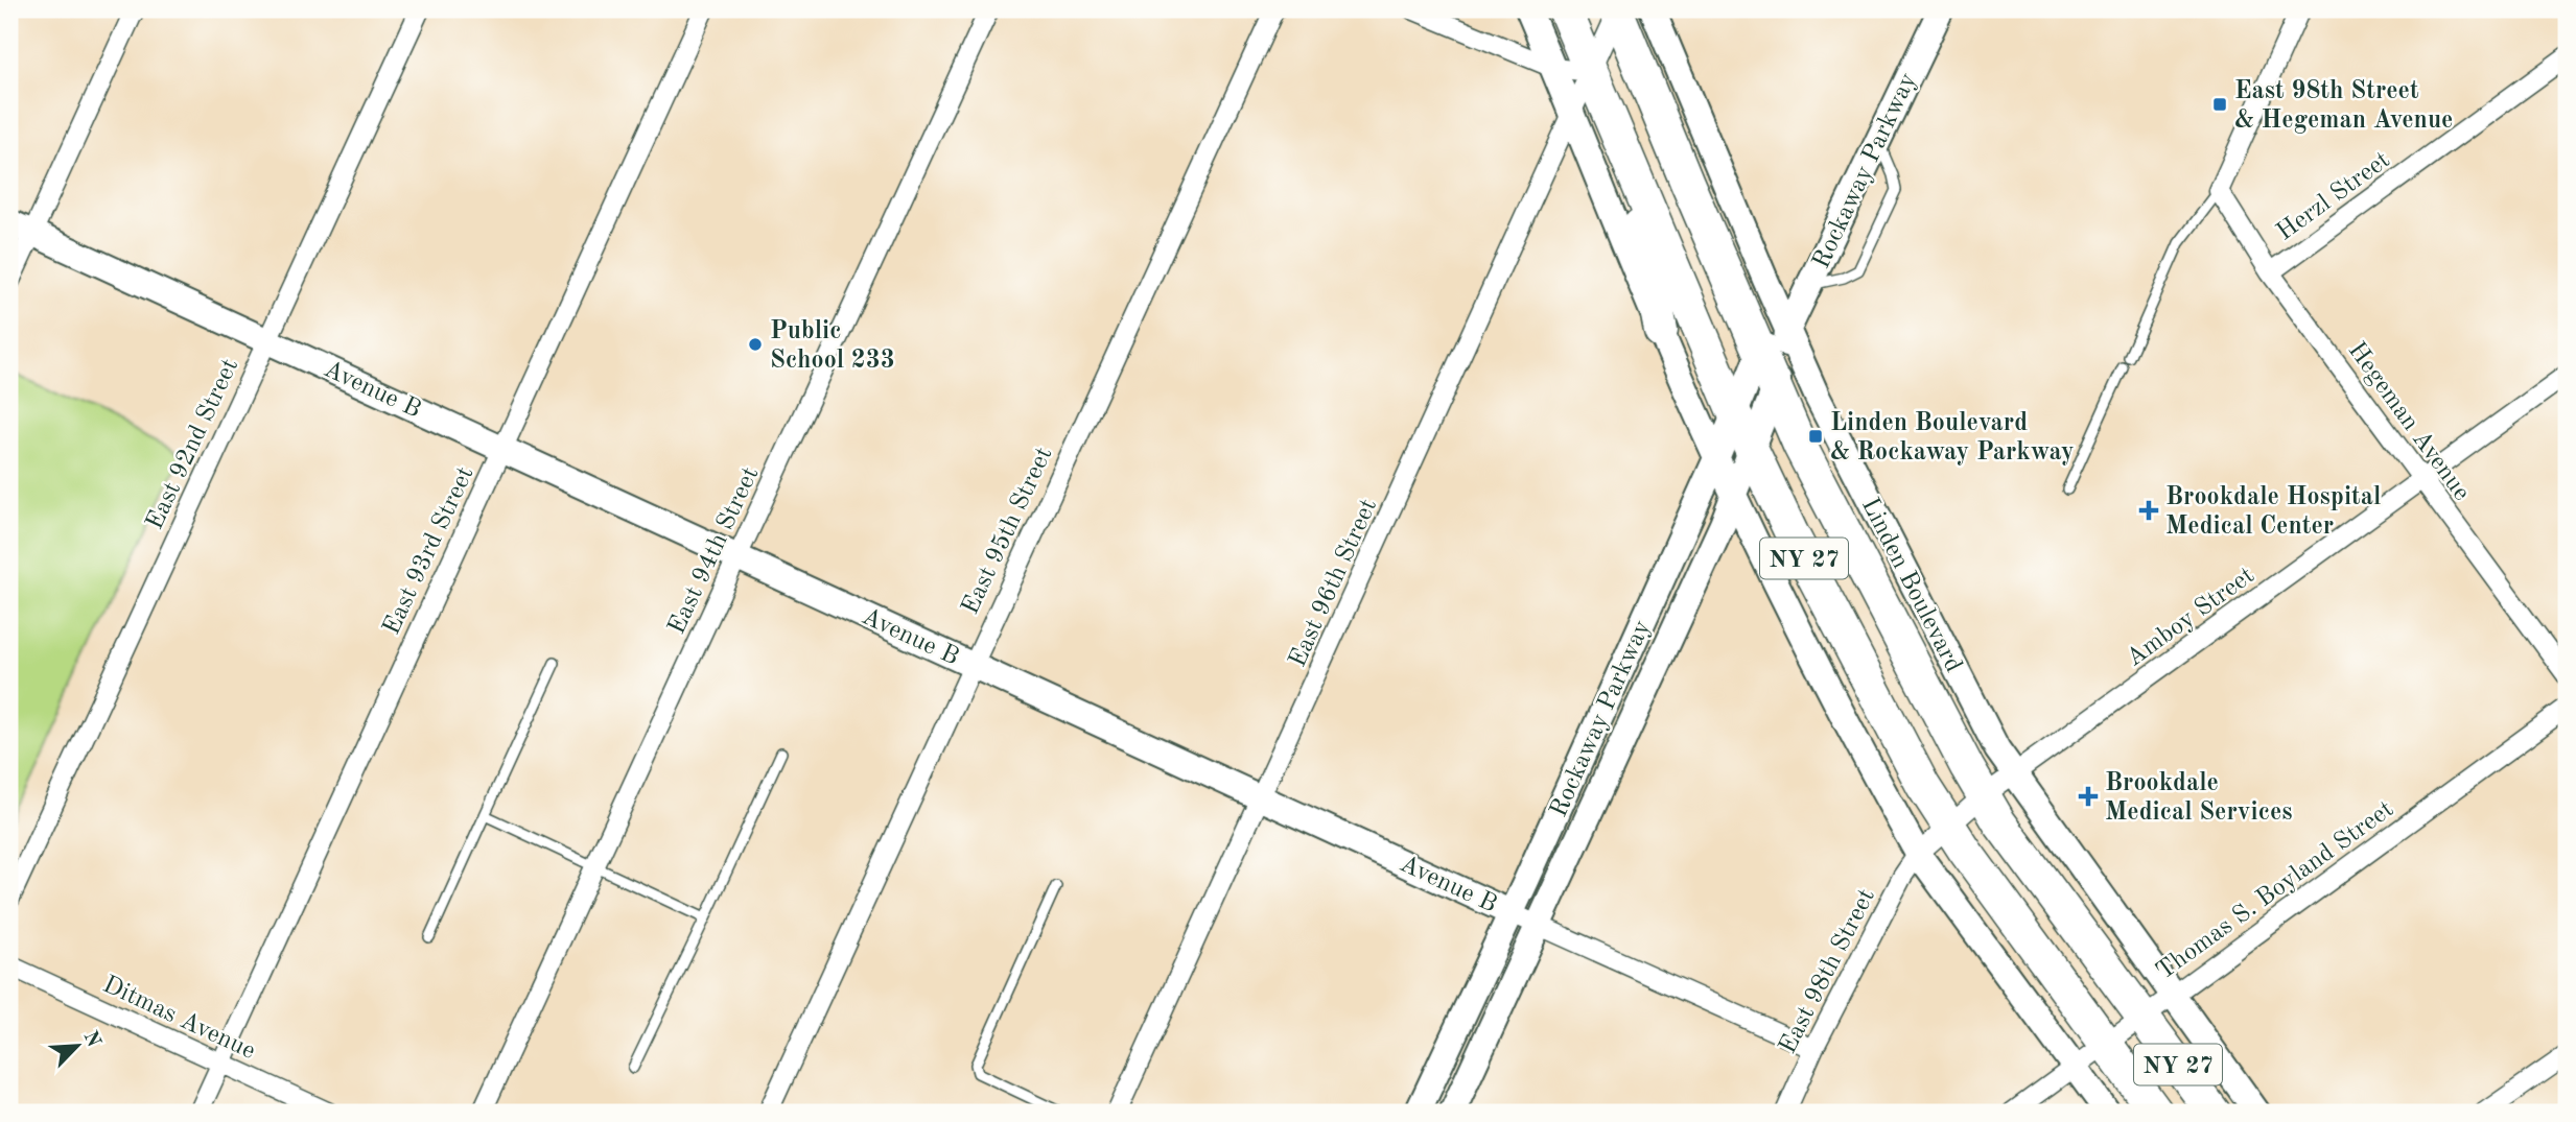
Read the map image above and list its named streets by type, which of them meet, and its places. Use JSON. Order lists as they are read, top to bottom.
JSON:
{
  "streets": {
    "highway": ["NY 27", "Linden Boulevard"],
    "street": [
      "Rockaway Parkway",
      "Herzl Street",
      "Avenue B",
      "Hegeman Avenue",
      "East 92nd Street",
      "East 95th Street",
      "East 93rd Street",
      "East 94th Street",
      "East 96th Street",
      "Amboy Street",
      "Thomas S. Boyland Street",
      "East 98th Street",
      "Ditmas Avenue"
    ]
  },
  "crossings": [
    ["Rockaway Parkway", "Avenue B"],
    ["Rockaway Parkway", "NY 27"],
    ["Rockaway Parkway", "Linden Boulevard"],
    ["Herzl Street", "Hegeman Avenue"],
    ["Avenue B", "East 92nd Street"],
    ["Avenue B", "East 95th Street"],
    ["Avenue B", "East 93rd Street"],
    ["Avenue B", "East 94th Street"],
    ["Avenue B", "East 96th Street"],
    ["Avenue B", "East 98th Street"],
    ["Hegeman Avenue", "Amboy Street"],
    ["East 93rd Street", "Ditmas Avenue"],
    ["NY 27", "East 96th Street"],
    ["NY 27", "Amboy Street"],
    ["NY 27", "Thomas S. Boyland Street"],
    ["East 96th Street", "Linden Boulevard"],
    ["Linden Boulevard", "Amboy Street"],
    ["Linden Boulevard", "Thomas S. Boyland Street"],
    ["Amboy Street", "East 98th Street"]
  ],
  "places": {
    "transit": ["East 98th Street & Hegeman Avenue", "Linden Boulevard & Rockaway Parkway"],
    "other": ["Public School 233"],
    "health": ["Brookdale Hospital Medical Center", "Brookdale Medical Services"]
  },
  "north": "top right"
}
